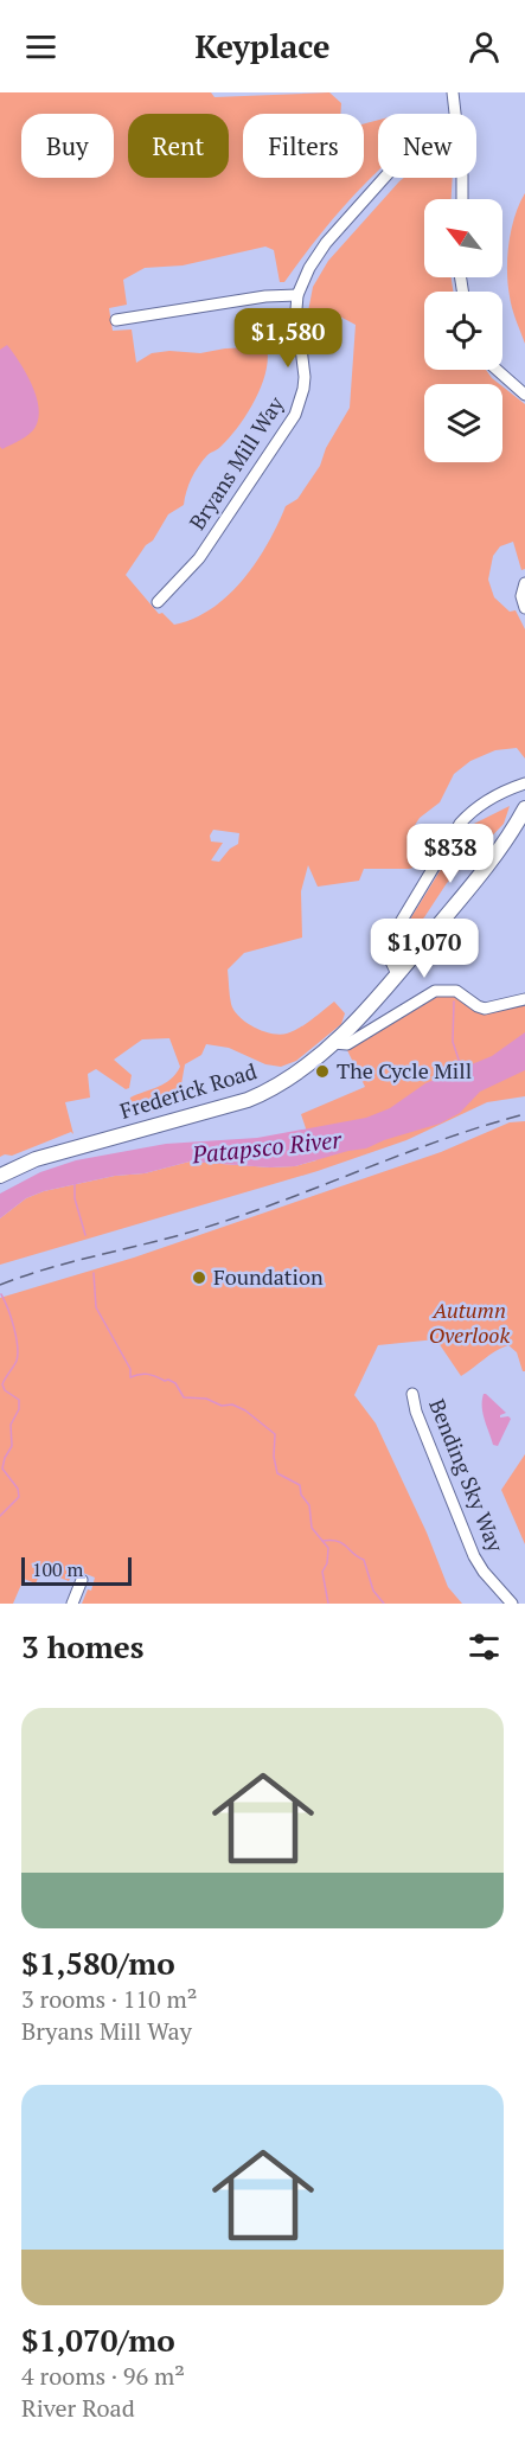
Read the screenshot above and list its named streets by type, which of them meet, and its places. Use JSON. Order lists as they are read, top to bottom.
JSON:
{
  "streets": {
    "main road": ["Frederick Road"],
    "street": ["Bryans Mill Way", "Bending Sky Way"]
  },
  "water": ["Patapsco River"],
  "parks": ["Autumn Overlook"],
  "places": ["The Cycle Mill", "Foundation"],
  "scale_bar": "100 m",
  "north": "top left",
  "page": {
    "header": "Keyplace",
    "chip": [
      "Buy",
      "Rent",
      "Filters",
      "New"
    ],
    "price": ["$1,580", "$838", "$1,070"],
    "scale": "100 m",
    "heading": "3 homes",
    "list": [
      {
        "name": "$1,580/mo",
        "note": "3 rooms · 110 m² · Bryans Mill Way"
      },
      {
        "name": "$1,070/mo",
        "note": "4 rooms · 96 m² · River Road"
      }
    ]
  }
}
